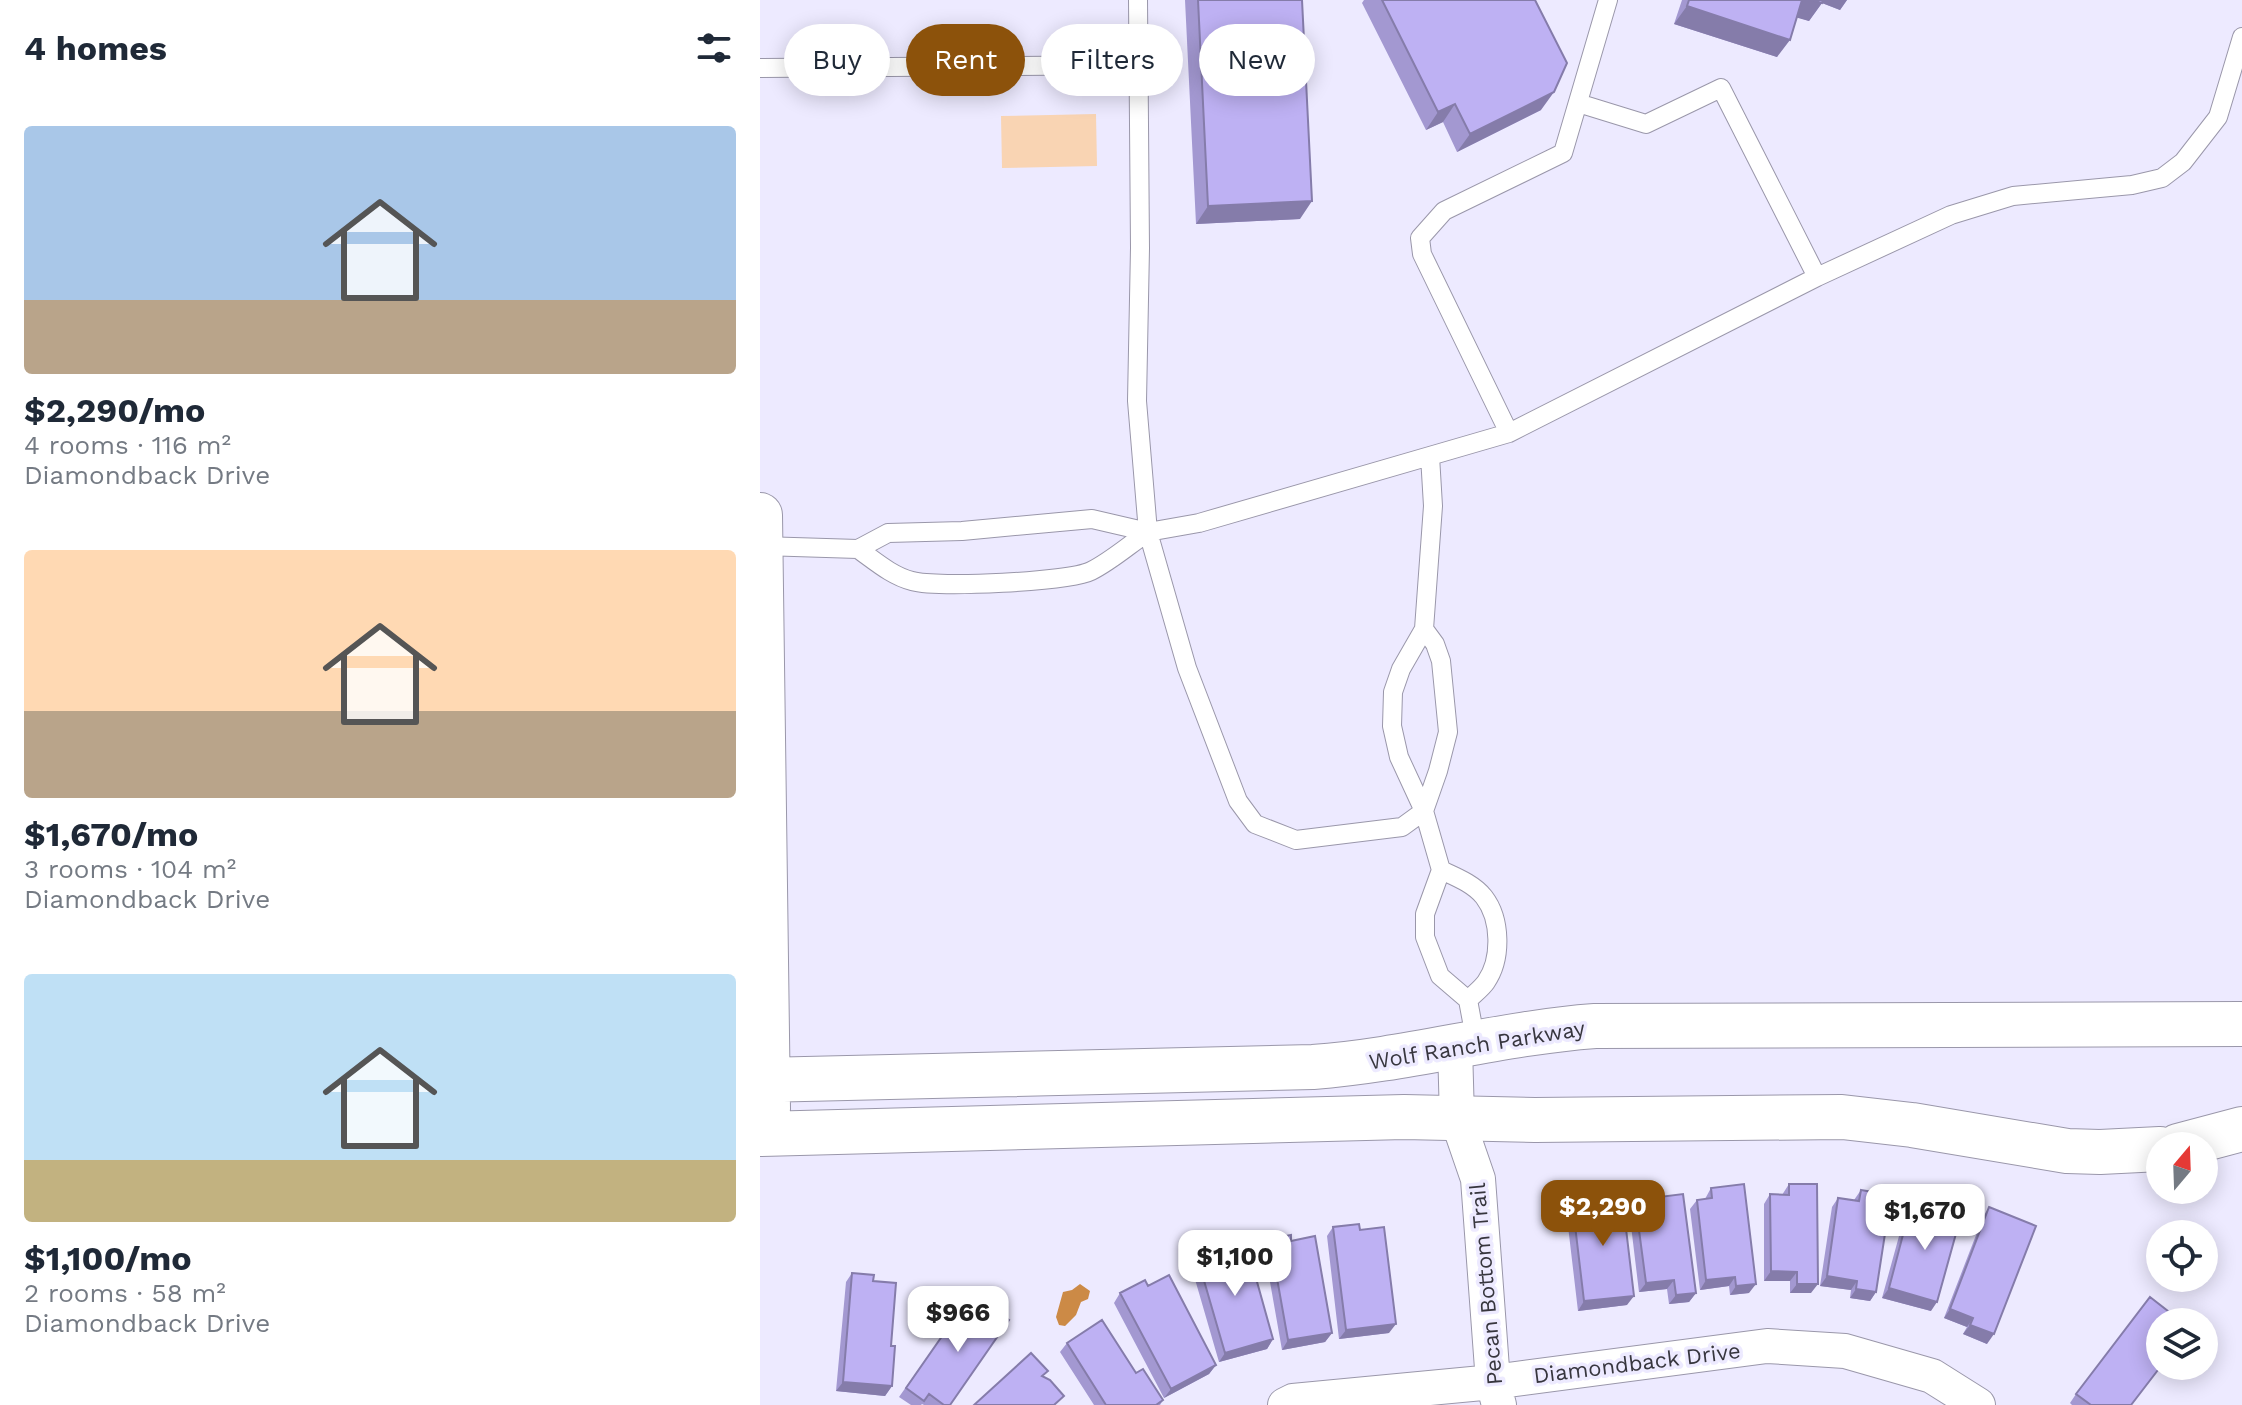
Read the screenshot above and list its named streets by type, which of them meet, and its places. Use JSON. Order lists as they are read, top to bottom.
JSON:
{
  "streets": {
    "street": ["Wolf Ranch Parkway", "Pecan Bottom Trail", "Diamondback Drive"]
  },
  "crossings": [
    ["Wolf Ranch Parkway", "Pecan Bottom Trail"],
    ["Pecan Bottom Trail", "Diamondback Drive"]
  ],
  "north": "top",
  "page": {
    "heading": "4 homes",
    "chip": [
      "Buy",
      "Rent",
      "Filters",
      "New"
    ],
    "list": [
      {
        "name": "$2,290/mo",
        "note": "4 rooms · 116 m² · Diamondback Drive"
      },
      {
        "name": "$1,670/mo",
        "note": "3 rooms · 104 m² · Diamondback Drive"
      },
      {
        "name": "$1,100/mo",
        "note": "2 rooms · 58 m² · Diamondback Drive"
      }
    ],
    "price": [
      "$2,290",
      "$1,670",
      "$1,100",
      "$966"
    ]
  }
}
